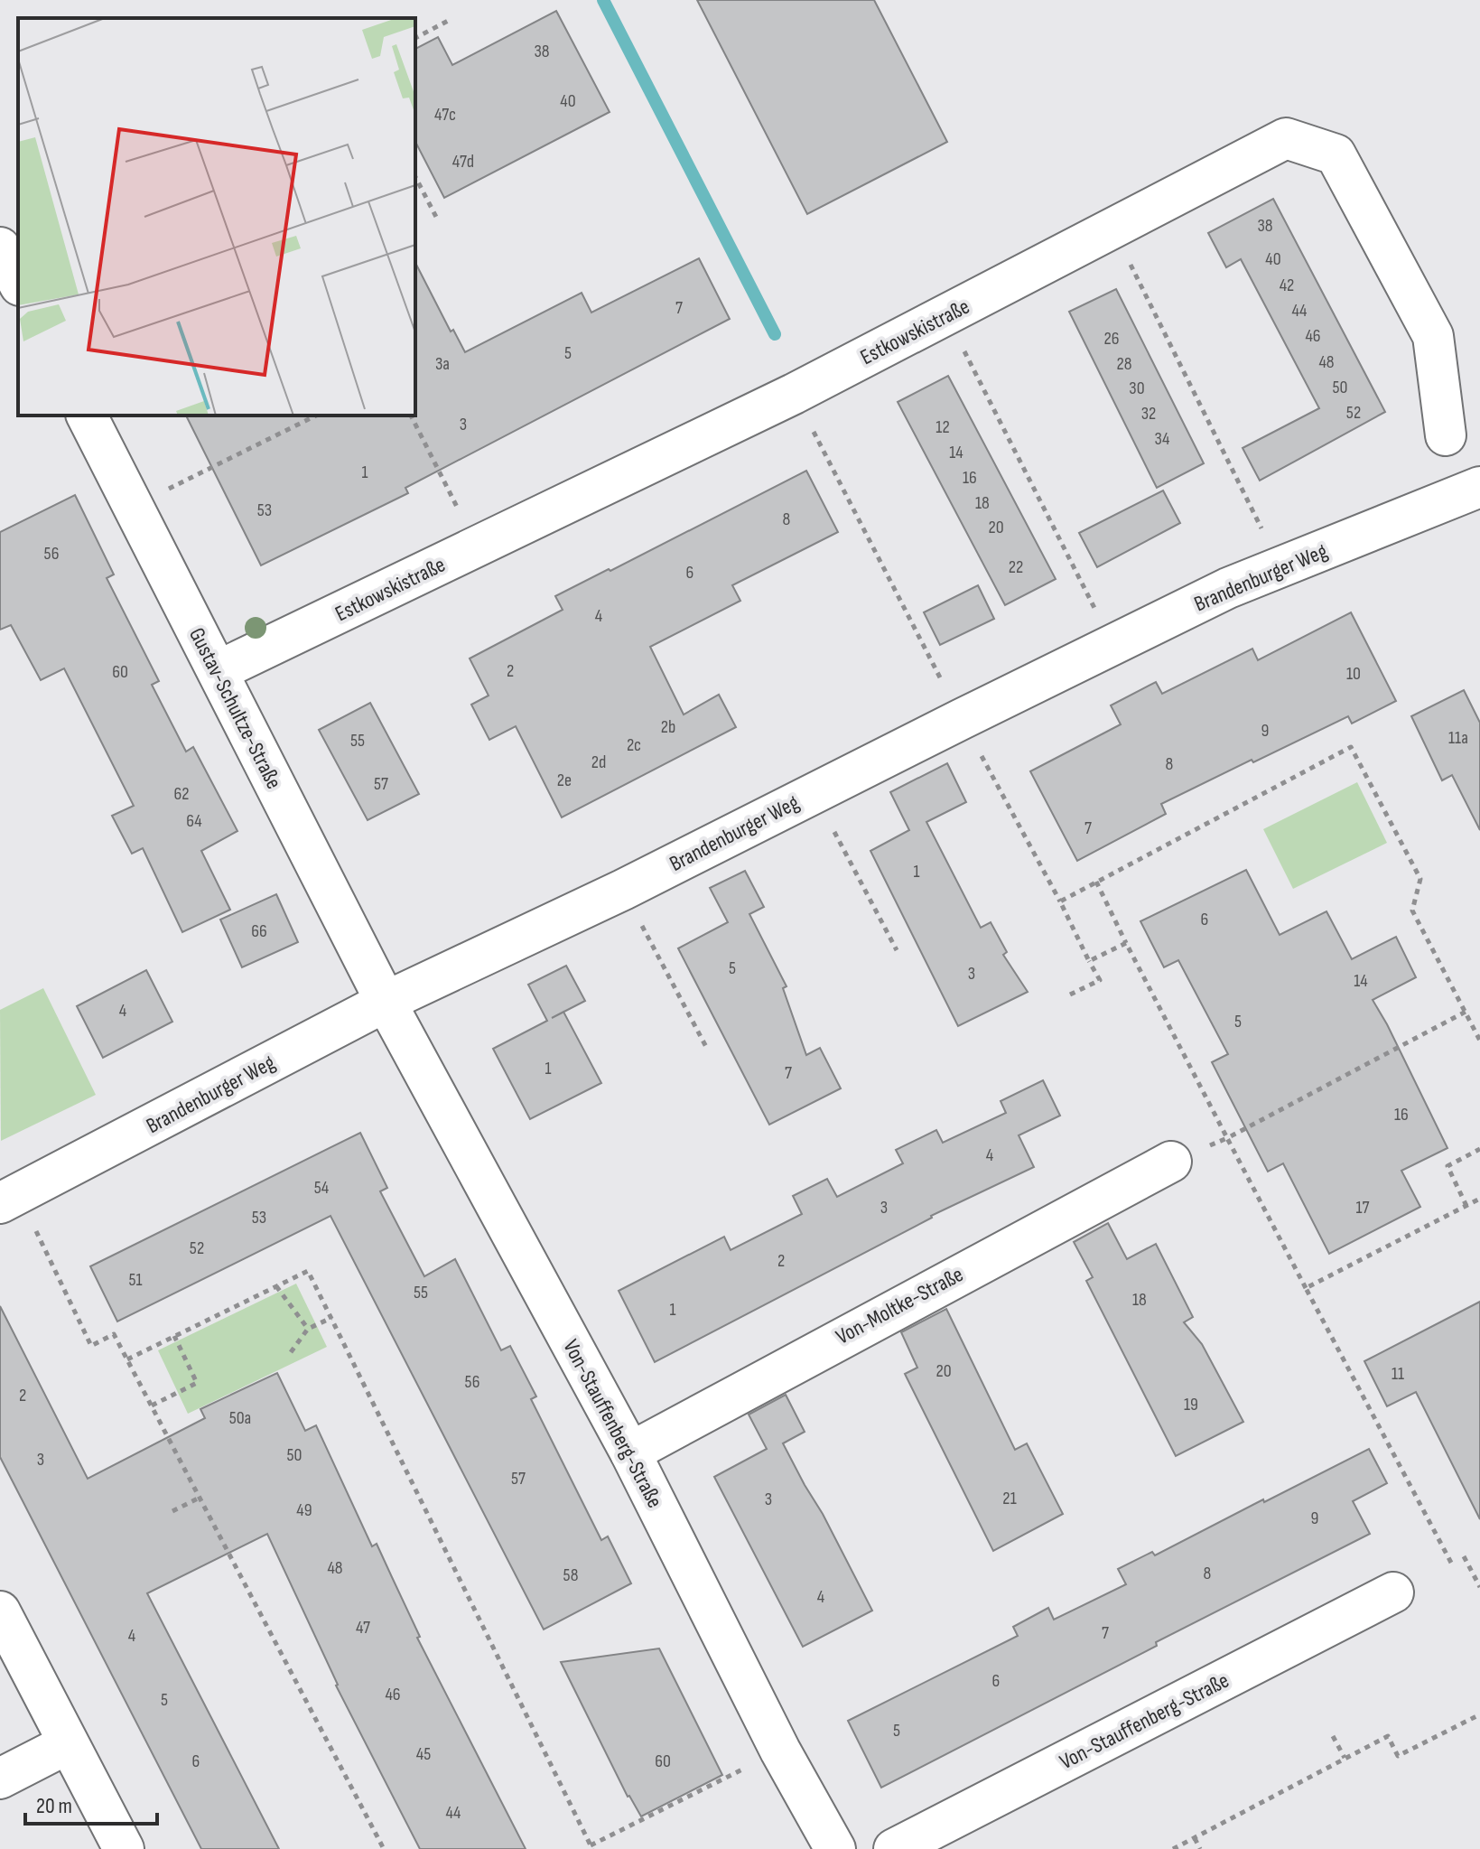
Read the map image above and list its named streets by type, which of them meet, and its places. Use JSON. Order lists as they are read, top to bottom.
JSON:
{
  "streets": {
    "street": [
      "Estkowskistraße",
      "Brandenburger Weg",
      "Gustav-Schultze-Straße",
      "Von-Moltke-Straße",
      "Von-Stauffenberg-Straße"
    ]
  },
  "crossings": [
    ["Estkowskistraße", "Gustav-Schultze-Straße"],
    ["Brandenburger Weg", "Gustav-Schultze-Straße"],
    ["Brandenburger Weg", "Von-Stauffenberg-Straße"],
    ["Gustav-Schultze-Straße", "Von-Stauffenberg-Straße"],
    ["Von-Moltke-Straße", "Von-Stauffenberg-Straße"]
  ],
  "house_numbers": [
    "38",
    "40",
    "47c",
    "47d",
    "38",
    "40",
    "42",
    "7",
    "44",
    "46",
    "26",
    "5",
    "48",
    "3a",
    "28",
    "50",
    "30",
    "52",
    "32",
    "3",
    "12",
    "34",
    "14",
    "1",
    "16",
    "18",
    "53",
    "8",
    "20",
    "56",
    "22",
    "6",
    "4",
    "2",
    "60",
    "10",
    "2b",
    "9",
    "11a",
    "55",
    "2c",
    "2d",
    "8",
    "2e",
    "57",
    "62",
    "64",
    "7",
    "1",
    "6",
    "66",
    "5",
    "3",
    "14",
    "4",
    "5",
    "1",
    "7",
    "16",
    "4",
    "54",
    "3",
    "17",
    "53",
    "52",
    "2",
    "51",
    "55",
    "18",
    "1",
    "20",
    "11",
    "56",
    "2",
    "19",
    "50a",
    "50",
    "3",
    "57",
    "21",
    "3",
    "49",
    "9",
    "48",
    "8",
    "58",
    "4",
    "47",
    "7",
    "4",
    "6",
    "46",
    "5",
    "5",
    "45",
    "6",
    "60",
    "44"
  ],
  "scale_bar": "20 m"
}
